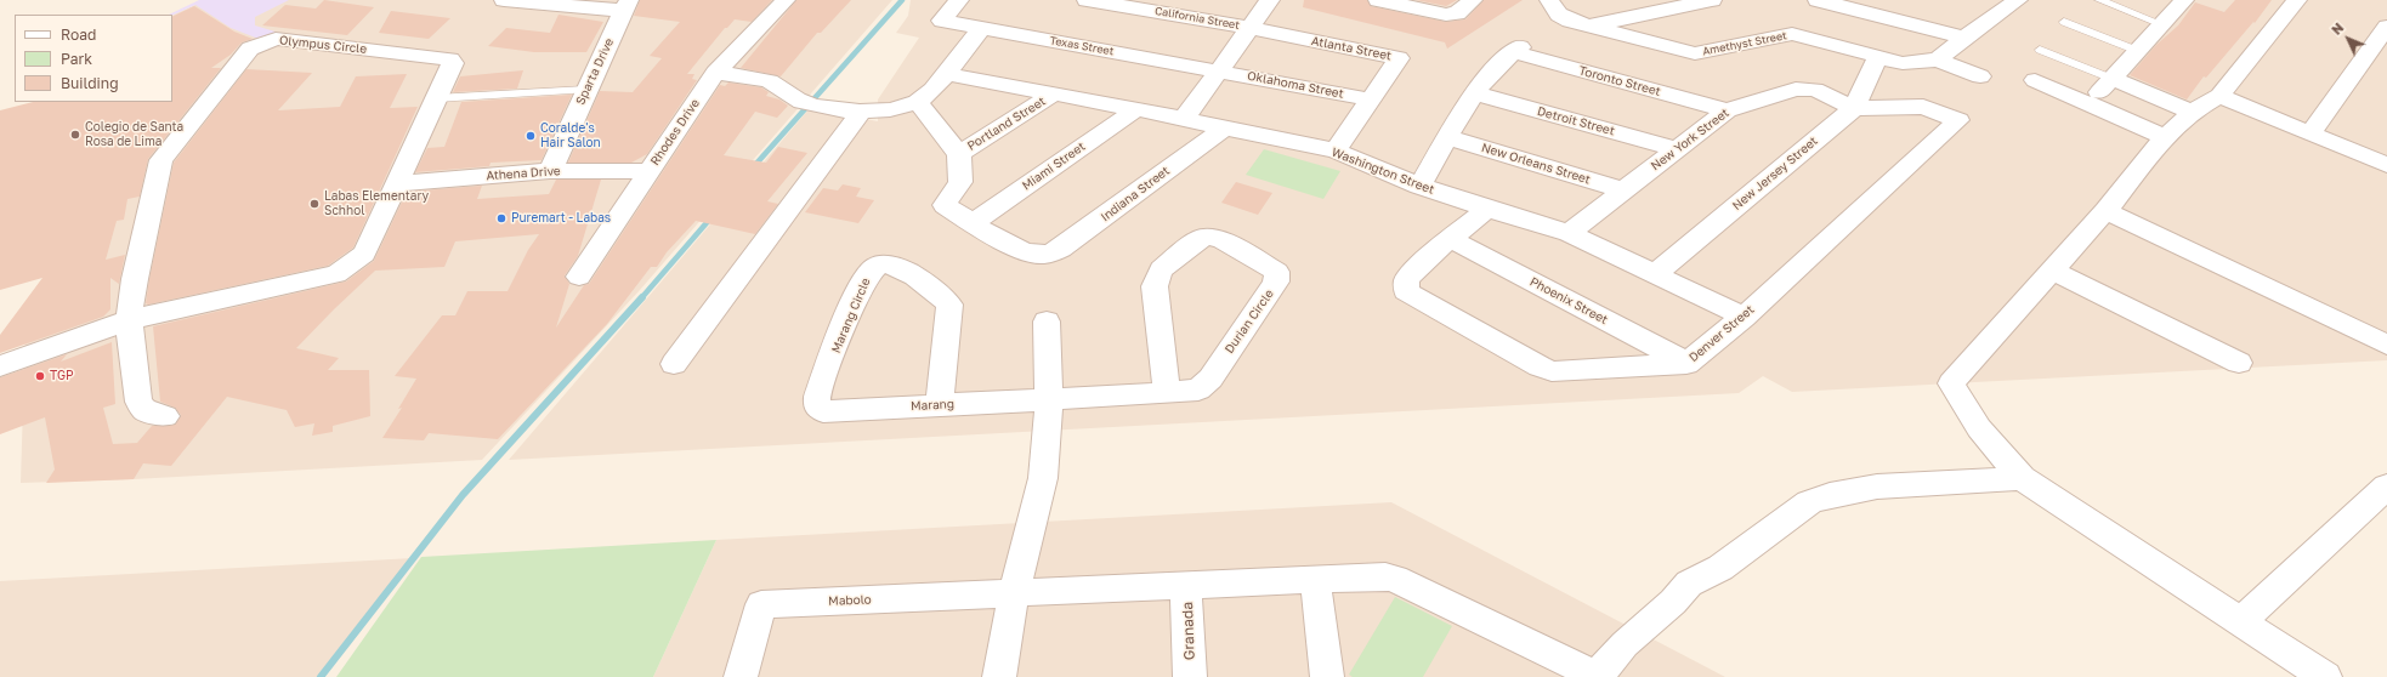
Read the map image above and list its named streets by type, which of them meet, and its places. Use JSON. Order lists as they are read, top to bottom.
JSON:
{
  "streets": {
    "street": [
      "California Street",
      "Amethyst Street",
      "Olympus Circle",
      "Texas Street",
      "Atlanta Street",
      "Sparta Drive",
      "Toronto Street",
      "Oklahoma Street",
      "Detroit Street",
      "Portland Street",
      "Rhodes Drive",
      "New York Street",
      "New Orleans Street",
      "Miami Street",
      "Washington Street",
      "Athena Drive",
      "New Jersey Street",
      "Indiana Street",
      "Phoenix Street",
      "Marang Circle",
      "Durian Circle",
      "Denver Street",
      "Marang",
      "Mabolo",
      "Granada"
    ]
  },
  "crossings": [
    ["California Street", "Atlanta Street"],
    ["Amethyst Street", "New Jersey Street"],
    ["Olympus Circle", "Athena Drive"],
    ["Texas Street", "Oklahoma Street"],
    ["Atlanta Street", "Oklahoma Street"],
    ["Atlanta Street", "Washington Street"],
    ["Sparta Drive", "Athena Drive"],
    ["Toronto Street", "Detroit Street"],
    ["Toronto Street", "New York Street"],
    ["Detroit Street", "New York Street"],
    ["Portland Street", "Washington Street"],
    ["Rhodes Drive", "Athena Drive"],
    ["New York Street", "New Orleans Street"],
    ["New York Street", "Washington Street"],
    ["New York Street", "New Jersey Street"],
    ["New York Street", "Denver Street"],
    ["Miami Street", "Washington Street"],
    ["Miami Street", "Indiana Street"],
    ["Washington Street", "New Jersey Street"],
    ["Washington Street", "Indiana Street"],
    ["Washington Street", "Denver Street"],
    ["New Jersey Street", "Denver Street"],
    ["Phoenix Street", "Denver Street"],
    ["Marang Circle", "Marang"],
    ["Durian Circle", "Marang"]
  ],
  "places": [
    "Colegio de Santa Rosa de Lima",
    "Coralde's Hair Salon",
    "Labas Elementary Schhol",
    "Puremart - Labas",
    "TGP"
  ],
  "legend": ["Road", "Park", "Building"],
  "north": "top left"
}
